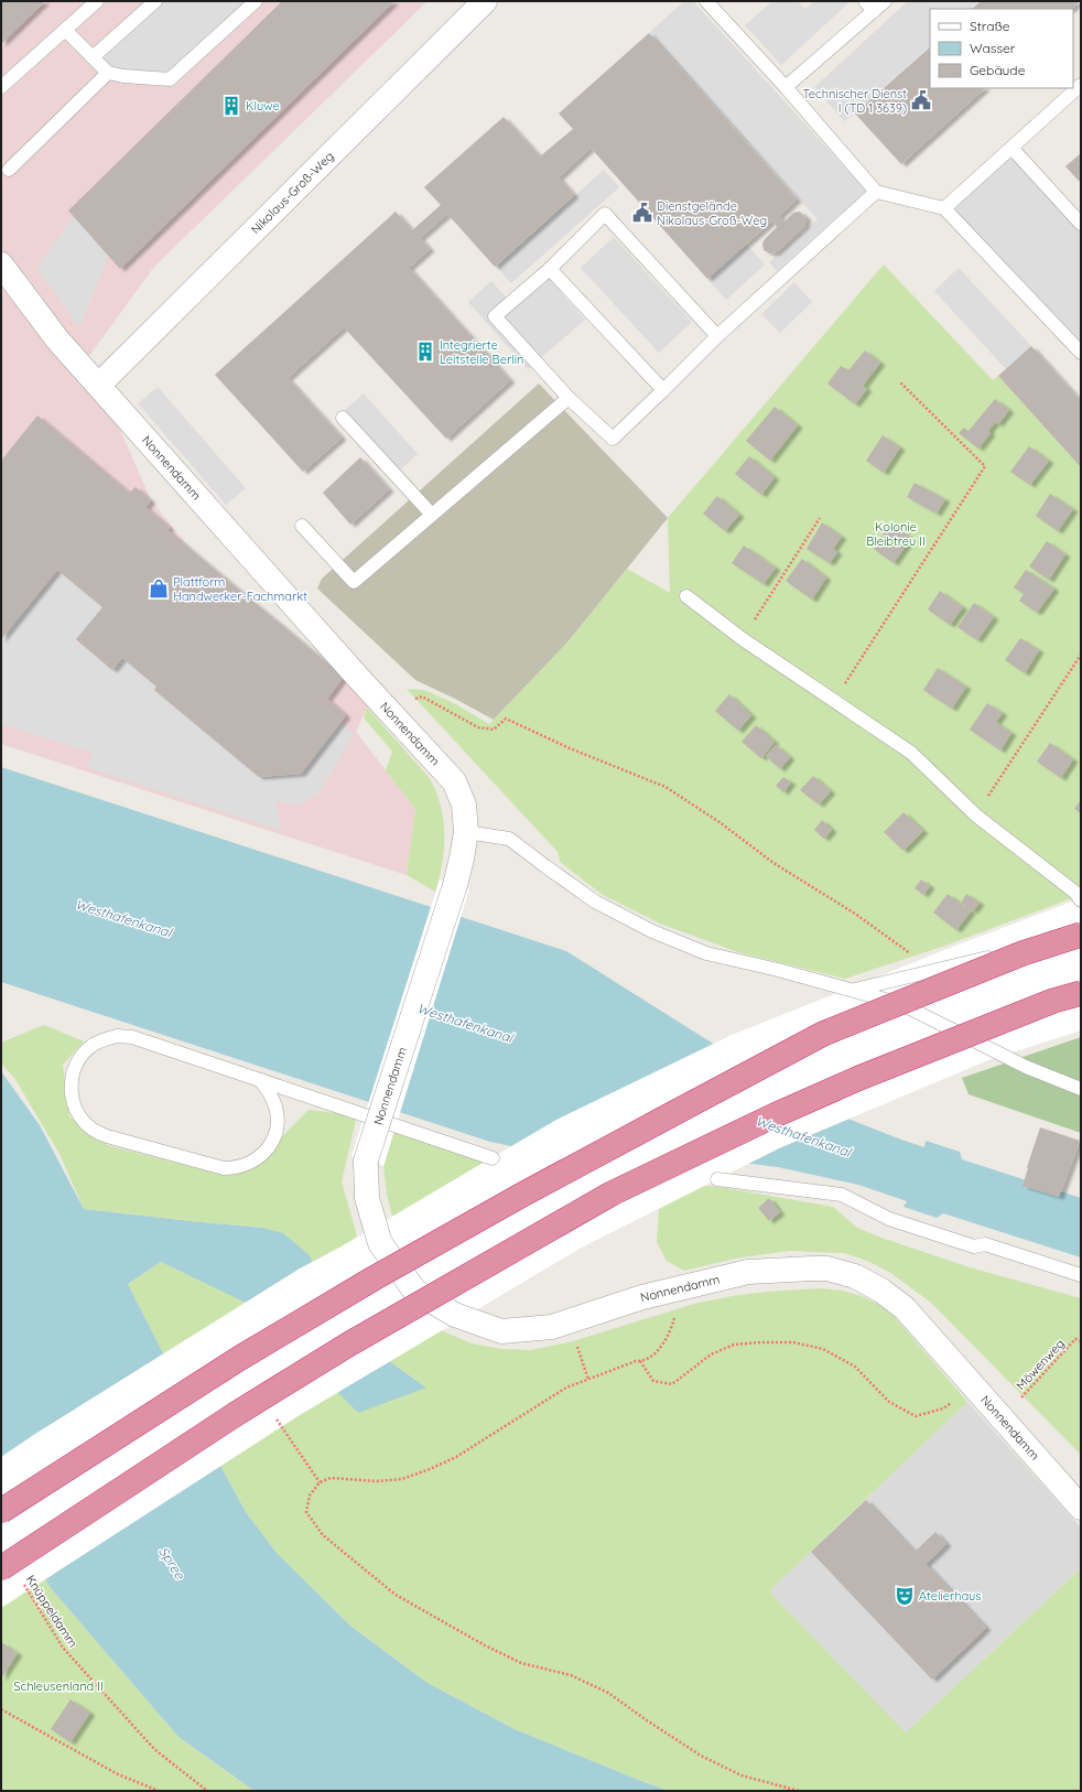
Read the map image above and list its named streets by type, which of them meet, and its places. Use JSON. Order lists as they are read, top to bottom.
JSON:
{
  "streets": {
    "street": ["Nikolaus-Groß-Weg", "Nonnendamm"],
    "path": ["Möwenweg", "Knüppeldamm"]
  },
  "crossings": [
    ["Nikolaus-Groß-Weg", "Nonnendamm"]
  ],
  "water": ["Westhafenkanal", "Spree"],
  "parks": ["Kolonie Bleibtreu II", "Schleusenland II"],
  "places": {
    "public building": ["Technischer Dienst I (TD 1 3639)", "Dienstgelände Nikolaus-Groß-Weg"],
    "building": ["Kluwe", "Integrierte Leitstelle Berlin"],
    "shop": ["Plattform Handwerker-Fachmarkt"],
    "theatre": ["Atelierhaus"]
  },
  "legend": ["Straße", "Wasser", "Gebäude"]
}
